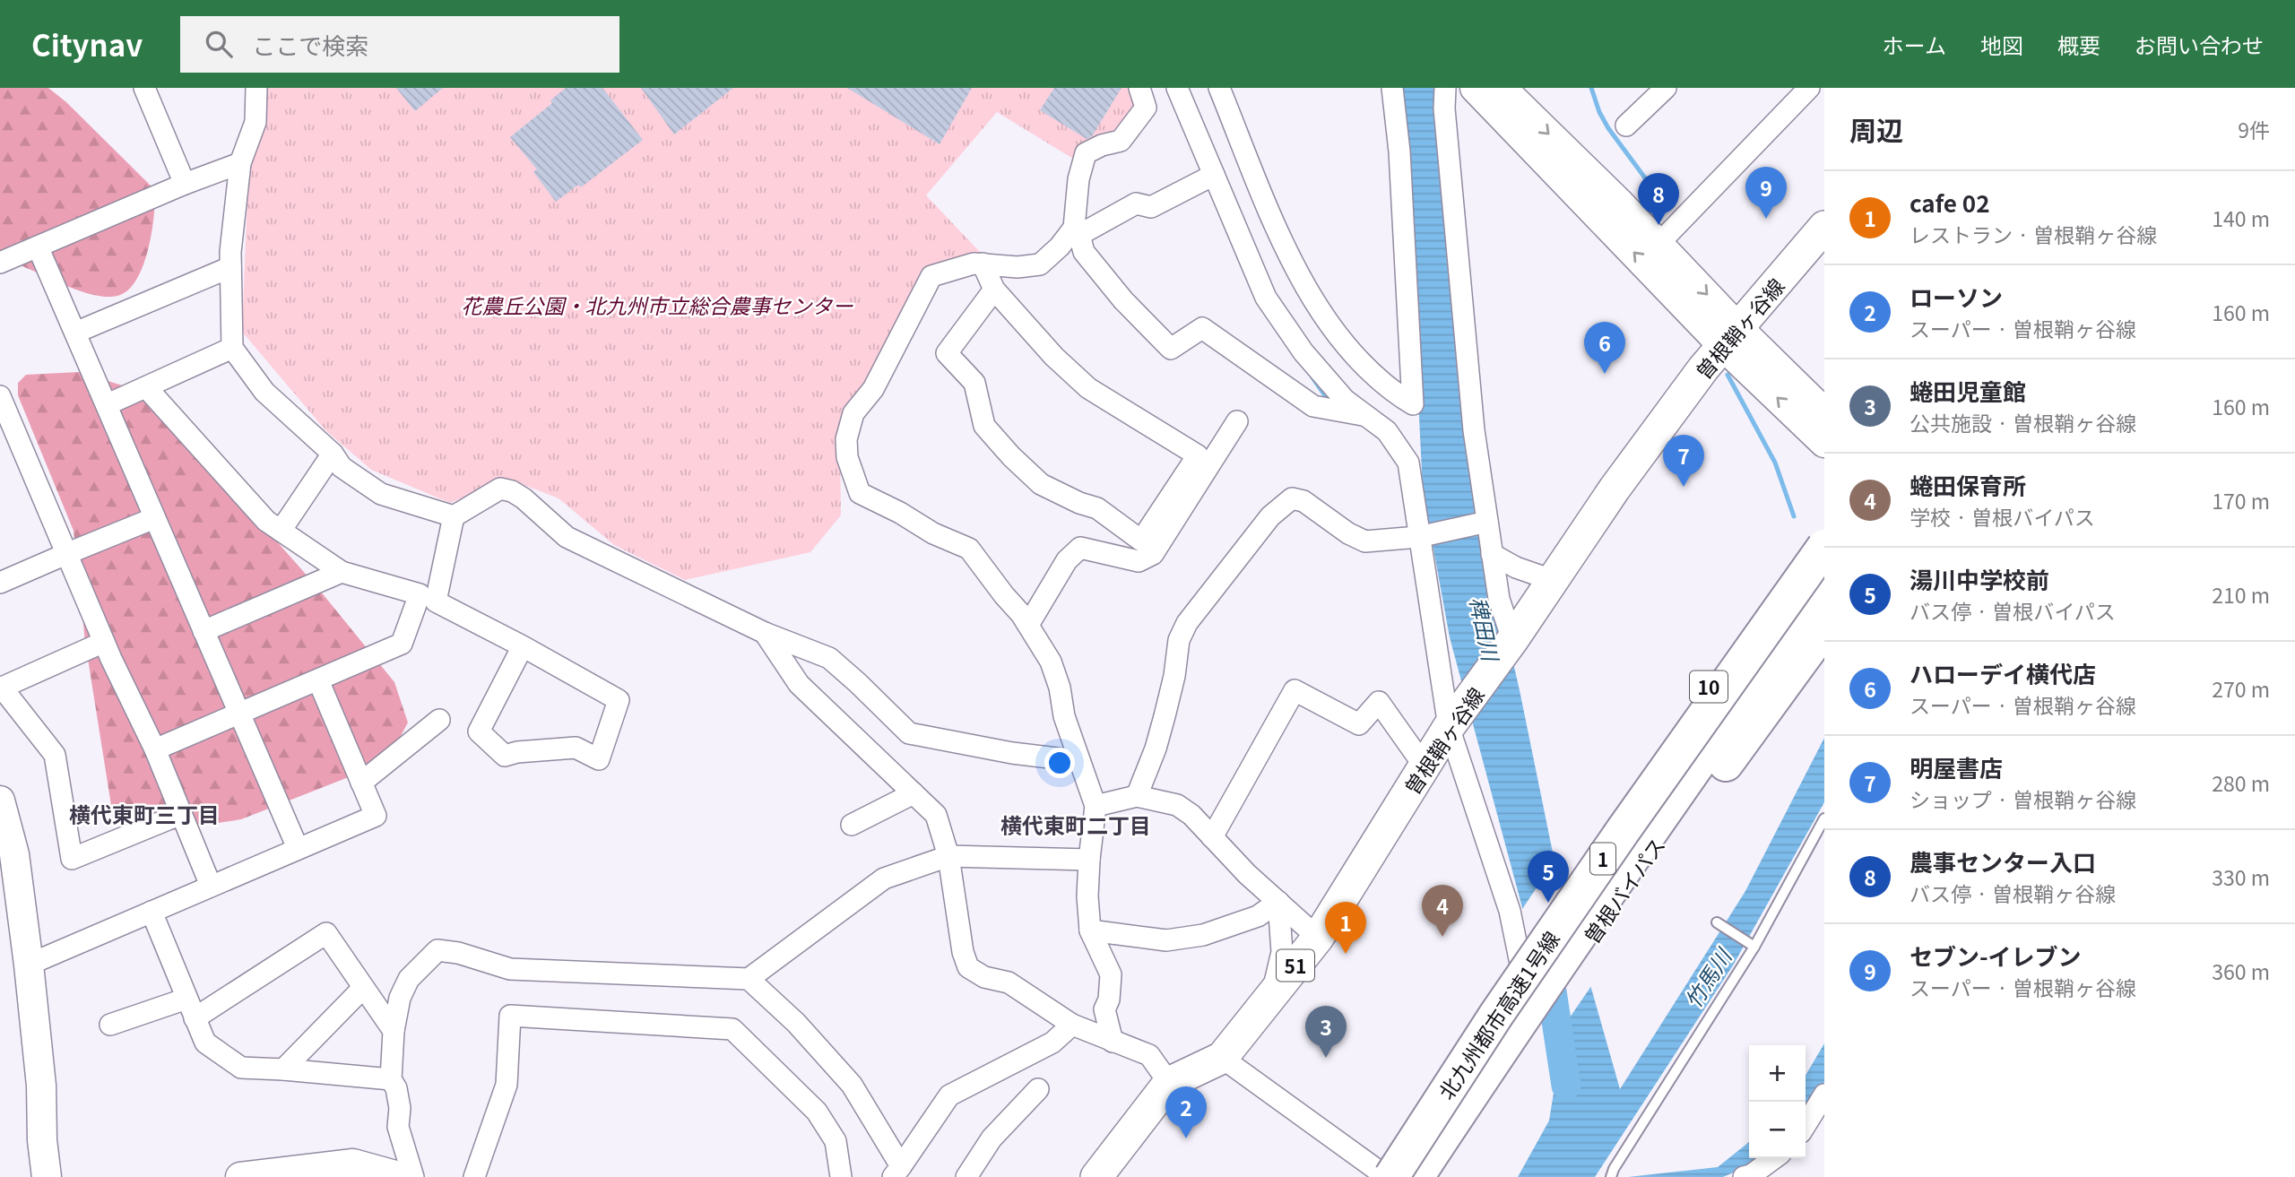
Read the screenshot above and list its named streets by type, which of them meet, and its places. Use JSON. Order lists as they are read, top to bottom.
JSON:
{
  "streets": {
    "highway": [
      "10",
      "1",
      "曽根バイパス",
      "北九州都市高速1号線"
    ],
    "main road": ["曽根鞘ヶ谷線", "51"]
  },
  "crossings": [
    ["曽根バイパス", "北九州都市高速1号線"]
  ],
  "districts": ["横代東町三丁目", "横代東町二丁目"],
  "water": ["稗田川", "竹馬川"],
  "parks": ["花農丘公園・北九州市立総合農事センター"],
  "page": {
    "header": "Citynav",
    "search": "ここで検索",
    "nav": [
      "ホーム",
      "地図",
      "概要",
      "お問い合わせ"
    ],
    "heading": ["周辺", "9件"],
    "pins": [
      "9",
      "8",
      "6",
      "7",
      "5",
      "4",
      "1",
      "3",
      "2"
    ],
    "list": [
      {
        "mark": "1",
        "name": "cafe 02",
        "note": "レストラン · 曽根鞘ヶ谷線",
        "value": "140 m"
      },
      {
        "mark": "2",
        "name": "ローソン",
        "note": "スーパー · 曽根鞘ヶ谷線",
        "value": "160 m"
      },
      {
        "mark": "3",
        "name": "蜷田児童館",
        "note": "公共施設 · 曽根鞘ヶ谷線",
        "value": "160 m"
      },
      {
        "mark": "4",
        "name": "蜷田保育所",
        "note": "学校 · 曽根バイパス",
        "value": "170 m"
      },
      {
        "mark": "5",
        "name": "湯川中学校前",
        "note": "バス停 · 曽根バイパス",
        "value": "210 m"
      },
      {
        "mark": "6",
        "name": "ハローデイ横代店",
        "note": "スーパー · 曽根鞘ヶ谷線",
        "value": "270 m"
      },
      {
        "mark": "7",
        "name": "明屋書店",
        "note": "ショップ · 曽根鞘ヶ谷線",
        "value": "280 m"
      },
      {
        "mark": "8",
        "name": "農事センター入口",
        "note": "バス停 · 曽根鞘ヶ谷線",
        "value": "330 m"
      },
      {
        "mark": "9",
        "name": "セブン-イレブン",
        "note": "スーパー · 曽根鞘ヶ谷線",
        "value": "360 m"
      }
    ],
    "map_buttons": ["+", "−"]
  }
}
